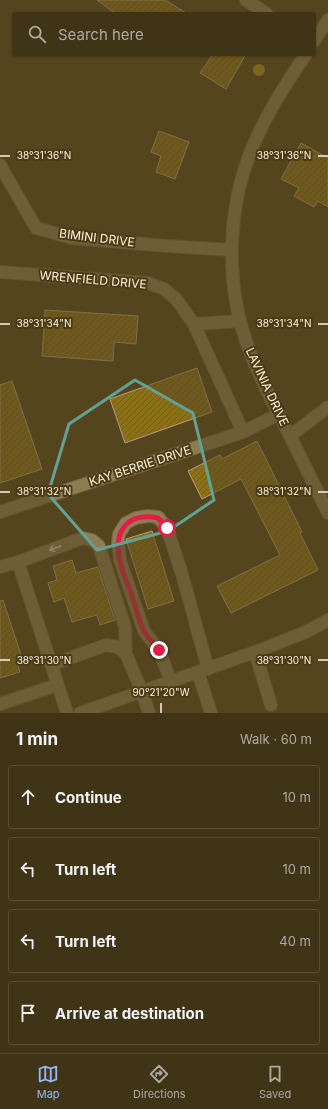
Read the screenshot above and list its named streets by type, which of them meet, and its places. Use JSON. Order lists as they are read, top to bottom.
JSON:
{
  "streets": {
    "street": [
      "BIMINI DRIVE",
      "WRENFIELD DRIVE",
      "LAVINIA DRIVE",
      "KAY BERRIE DRIVE"
    ]
  },
  "crossings": [
    ["BIMINI DRIVE", "LAVINIA DRIVE"],
    ["WRENFIELD DRIVE", "KAY BERRIE DRIVE"],
    ["LAVINIA DRIVE", "KAY BERRIE DRIVE"]
  ],
  "page": {
    "search": "Search here",
    "heading": ["1 min", "Walk · 60 m"],
    "list": [
      ["Continue", "10 m"],
      ["Turn left", "10 m"],
      ["Turn left", "40 m"],
      "Arrive at destination"
    ],
    "nav": ["Map", "Directions", "Saved"]
  },
  "coordinates": [
    "38°31'36\"N",
    "38°31'34\"N",
    "38°31'32\"N",
    "38°31'30\"N",
    "90°21'20\"W"
  ]
}
